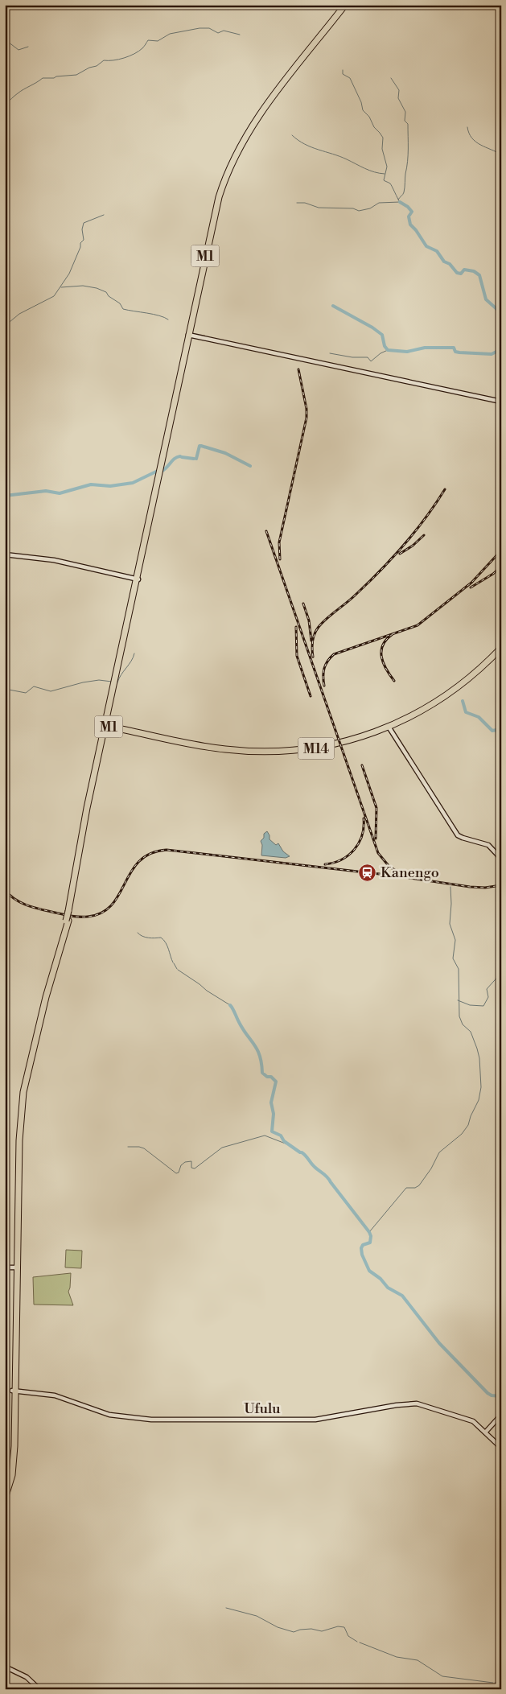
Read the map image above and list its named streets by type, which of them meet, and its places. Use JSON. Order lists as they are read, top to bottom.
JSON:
{
  "streets": {
    "highway": ["M1", "M14"],
    "street": ["Ufulu"]
  },
  "crossings": [
    ["M1", "M14"],
    ["M1", "Ufulu"]
  ],
  "places": {
    "station": ["Kanengo"]
  }
}
